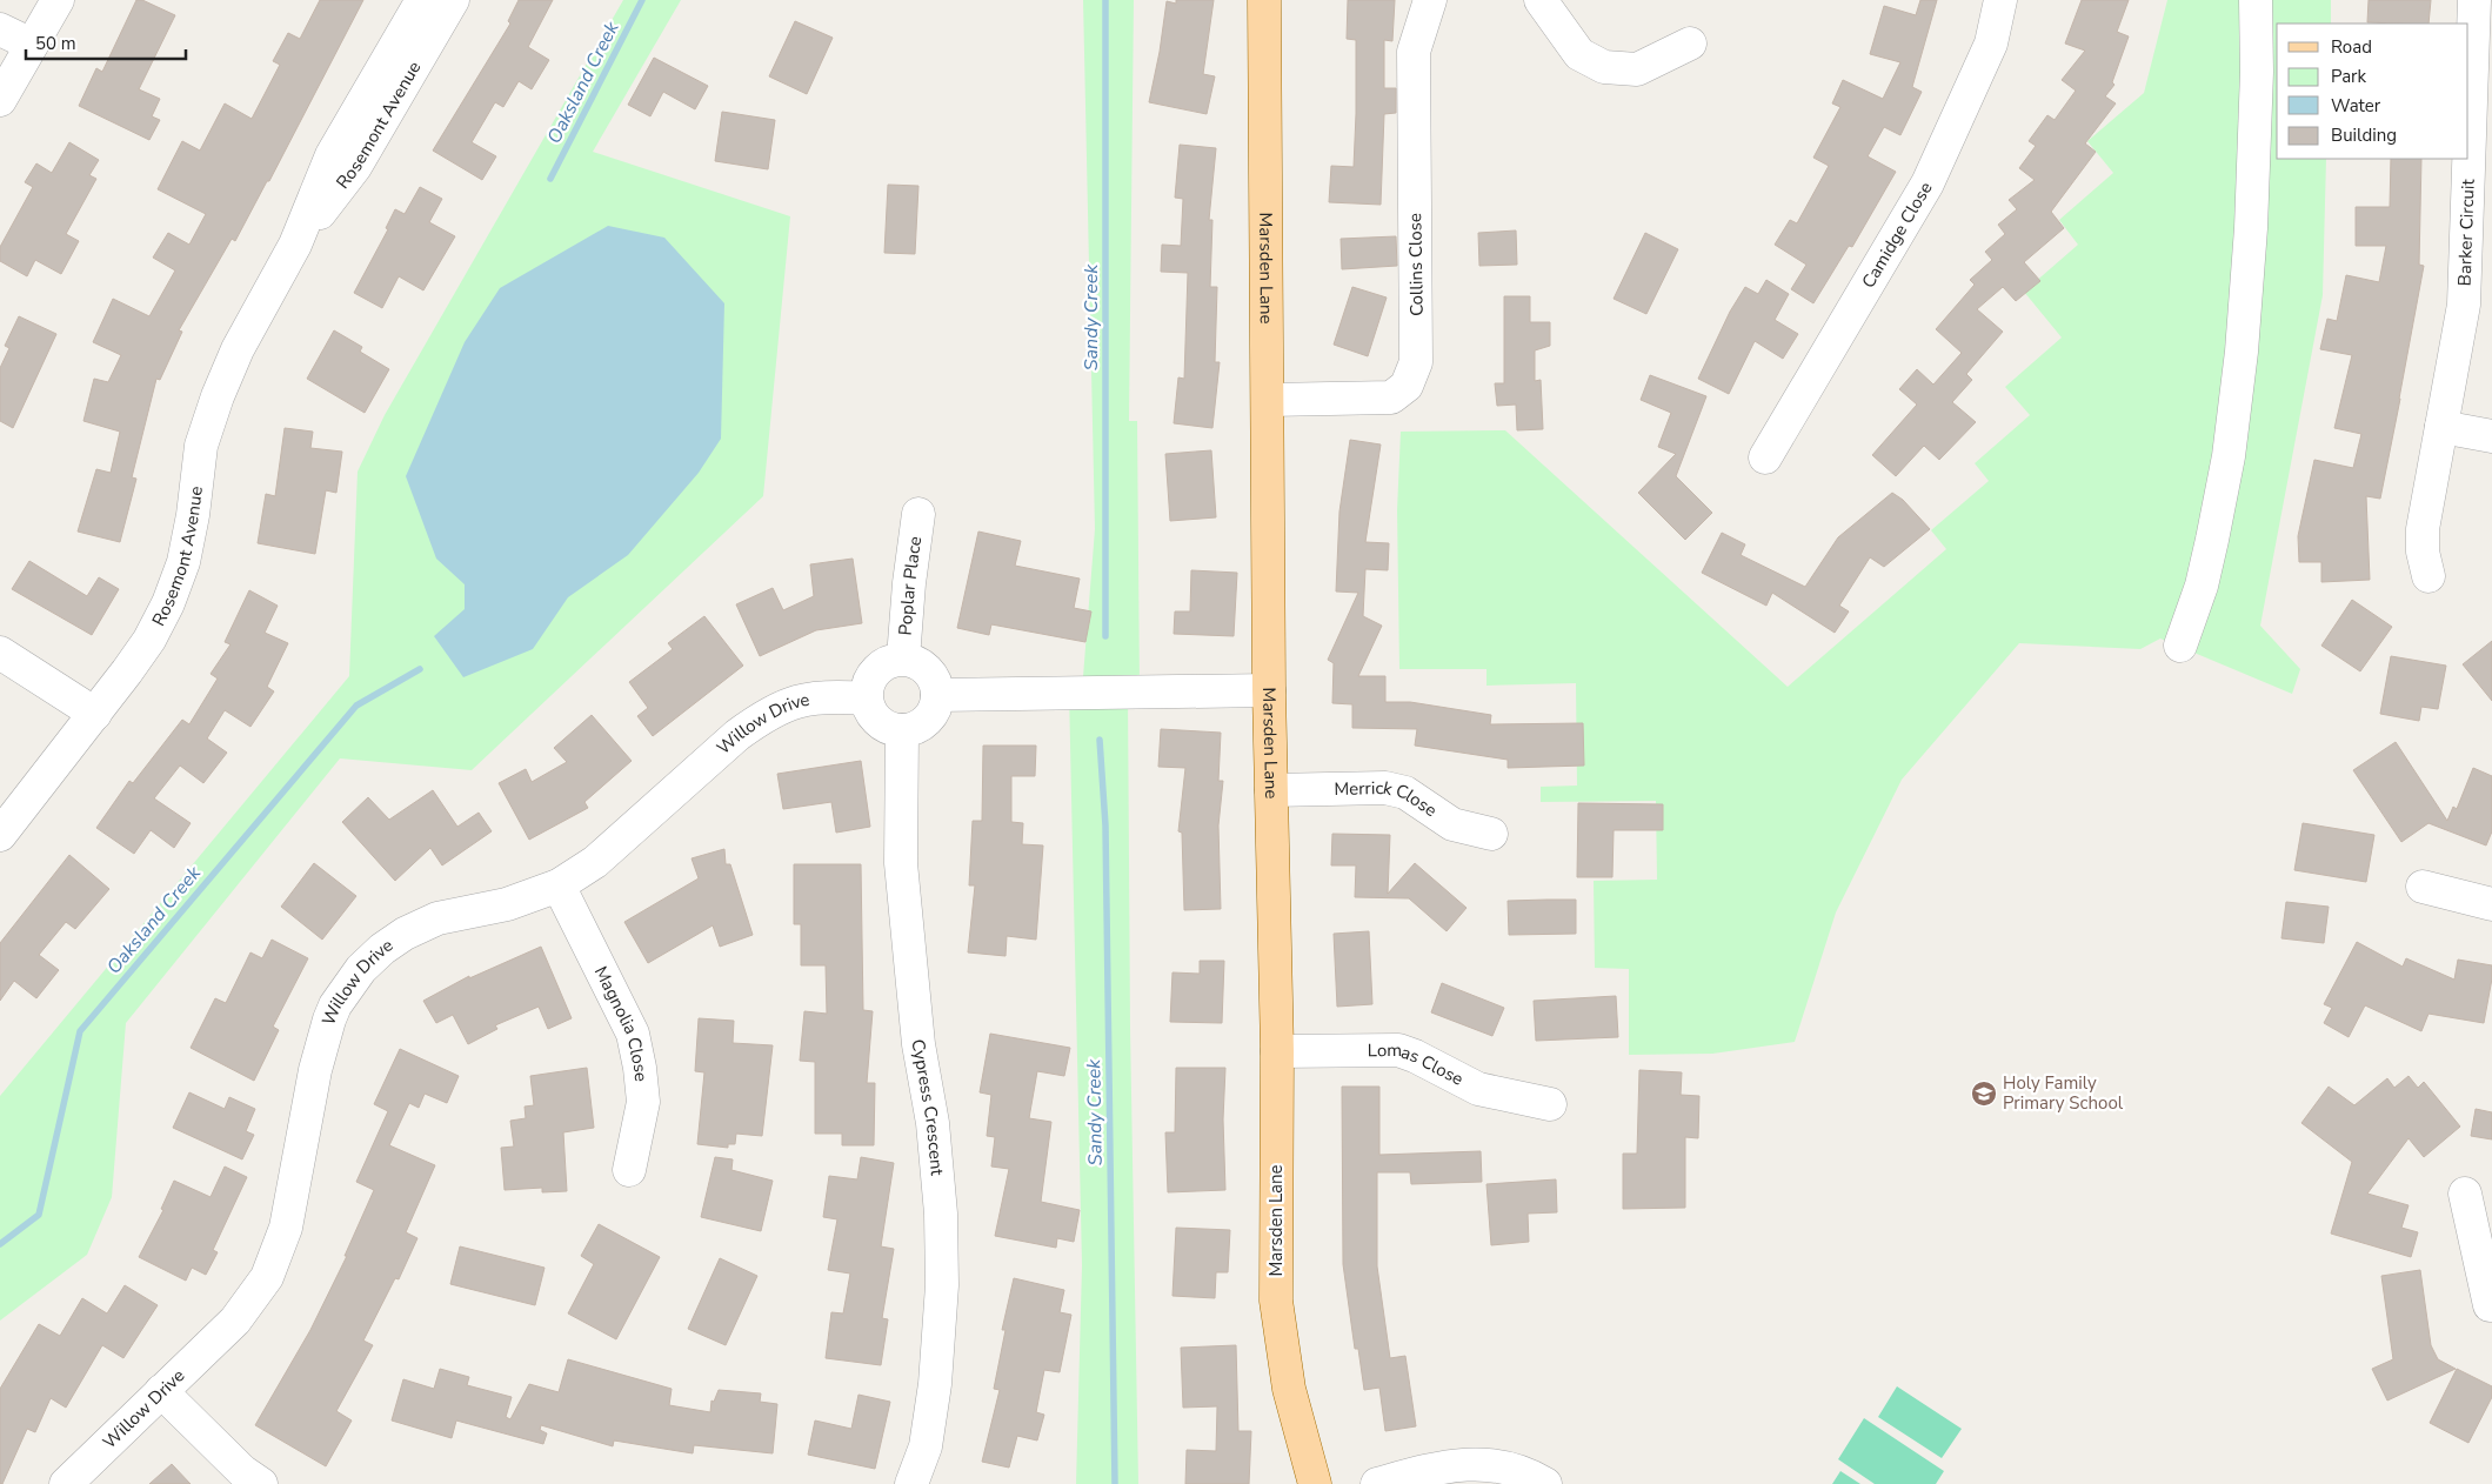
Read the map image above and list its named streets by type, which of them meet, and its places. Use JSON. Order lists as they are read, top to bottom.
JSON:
{
  "streets": {
    "main road": ["Marsden Lane"],
    "street": [
      "Rosemont Avenue",
      "Barker Circuit",
      "Camidge Close",
      "Collins Close",
      "Poplar Place",
      "Willow Drive",
      "Merrick Close",
      "Magnolia Close",
      "Lomas Close",
      "Cypress Crescent"
    ]
  },
  "crossings": [
    ["Collins Close", "Marsden Lane"],
    ["Marsden Lane", "Merrick Close"],
    ["Marsden Lane", "Lomas Close"],
    ["Poplar Place", "Willow Drive"],
    ["Poplar Place", "Cypress Crescent"],
    ["Willow Drive", "Magnolia Close"],
    ["Willow Drive", "Cypress Crescent"]
  ],
  "water": ["Oaksland Creek", "Sandy Creek"],
  "places": {
    "school or university": ["Holy Family Primary School"]
  },
  "legend": [
    "Road",
    "Park",
    "Water",
    "Building"
  ],
  "scale_bar": "50 m"
}
